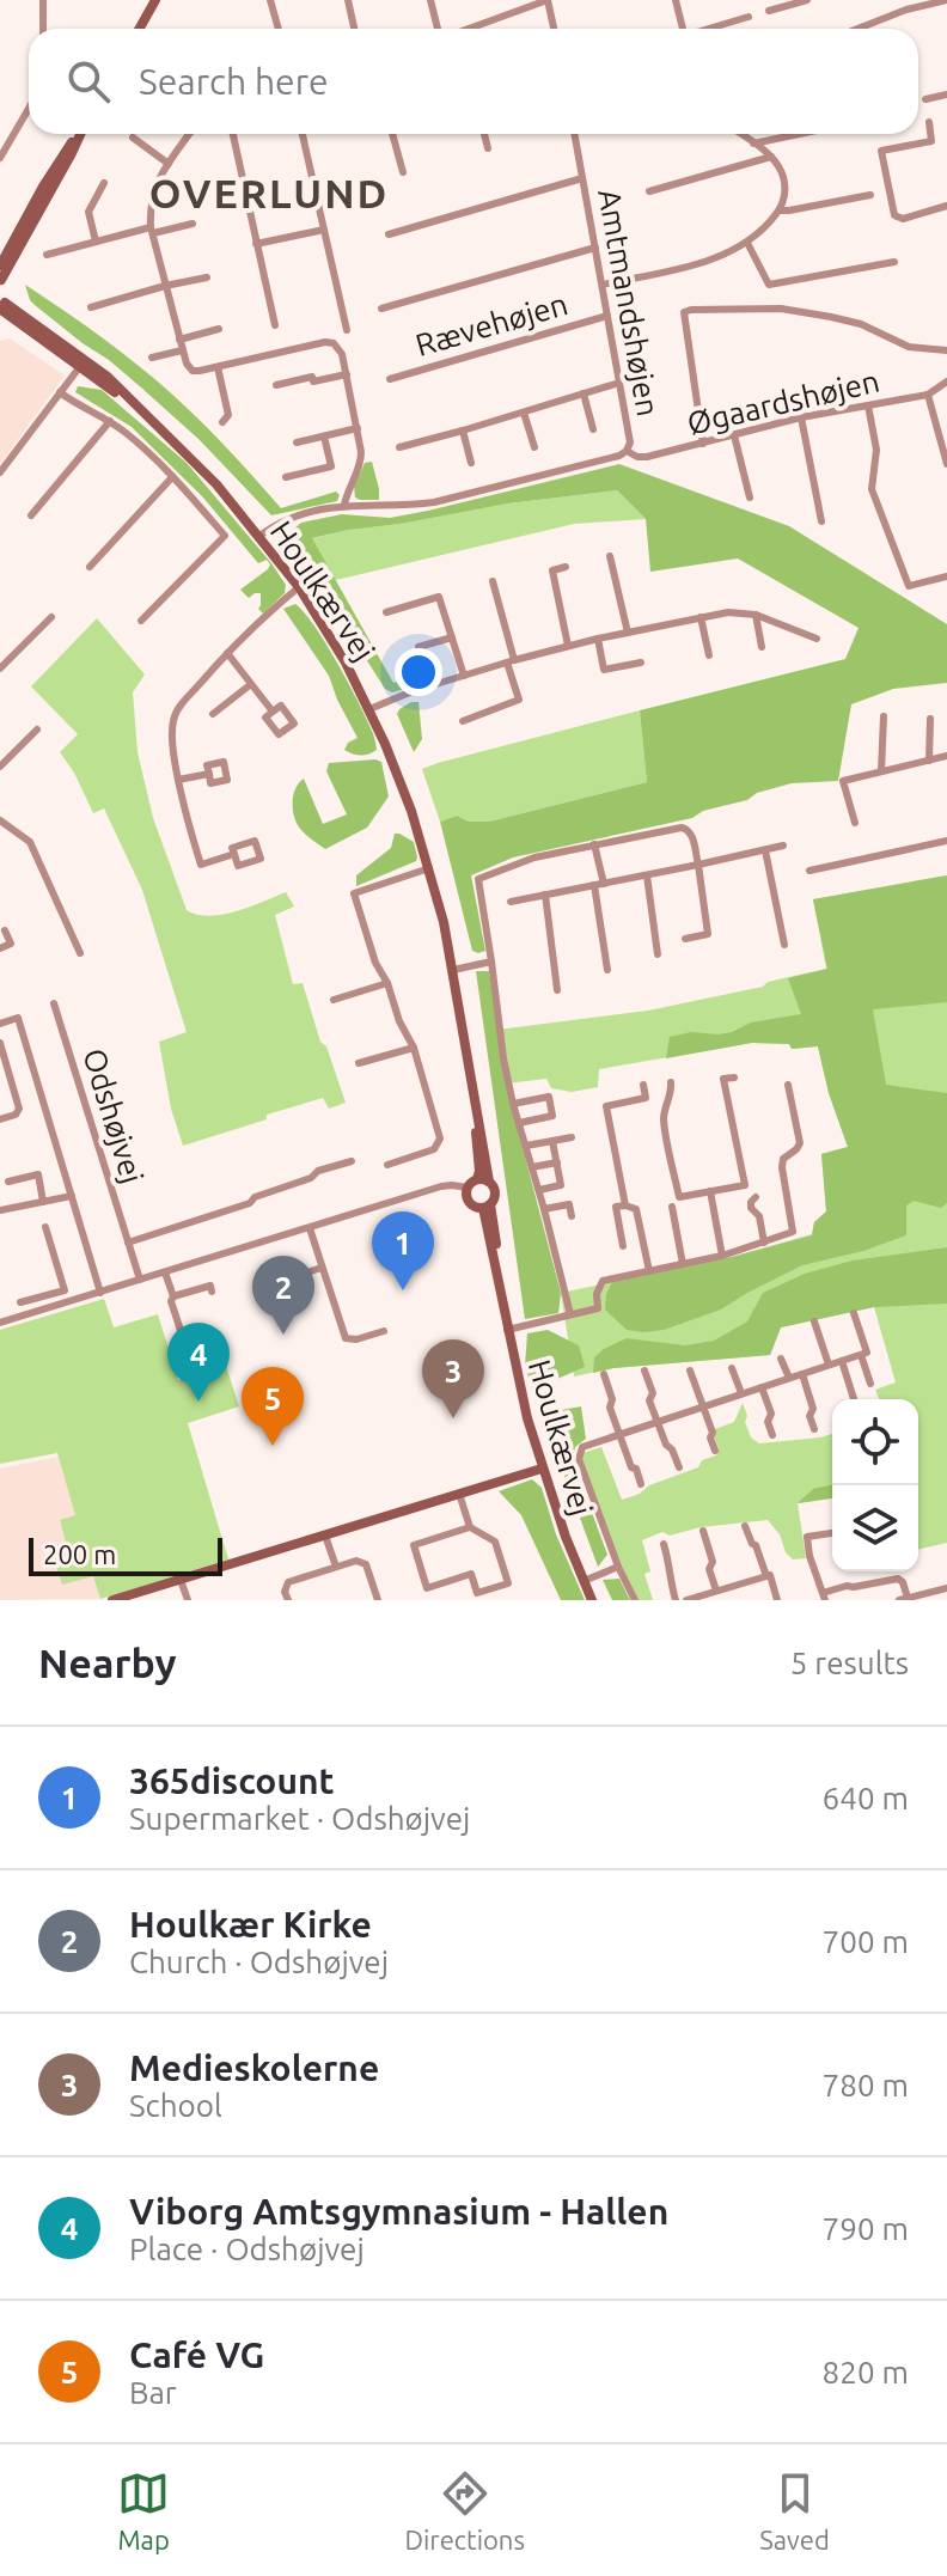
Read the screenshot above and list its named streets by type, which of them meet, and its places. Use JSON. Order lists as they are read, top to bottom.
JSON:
{
  "streets": {
    "street": [
      "Amtmandshøjen",
      "Rævehøjen",
      "Øgaardshøjen",
      "Houlkærvej",
      "Odshøjvej"
    ]
  },
  "crossings": [
    ["Amtmandshøjen", "Rævehøjen"],
    ["Amtmandshøjen", "Øgaardshøjen"],
    ["Amtmandshøjen", "Houlkærvej"]
  ],
  "districts": ["OVERLUND"],
  "scale_bar": "200 m",
  "page": {
    "search": "Search here",
    "pins": [
      "1",
      "2",
      "4",
      "3",
      "5"
    ],
    "scale": "200 m",
    "heading": ["Nearby", "5 results"],
    "list": [
      {
        "mark": "1",
        "name": "365discount",
        "note": "Supermarket · Odshøjvej",
        "value": "640 m"
      },
      {
        "mark": "2",
        "name": "Houlkær Kirke",
        "note": "Church · Odshøjvej",
        "value": "700 m"
      },
      {
        "mark": "3",
        "name": "Medieskolerne",
        "note": "School",
        "value": "780 m"
      },
      {
        "mark": "4",
        "name": "Viborg Amtsgymnasium - Hallen",
        "note": "Place · Odshøjvej",
        "value": "790 m"
      },
      {
        "mark": "5",
        "name": "Café VG",
        "note": "Bar",
        "value": "820 m"
      }
    ],
    "nav": ["Map", "Directions", "Saved"]
  }
}
